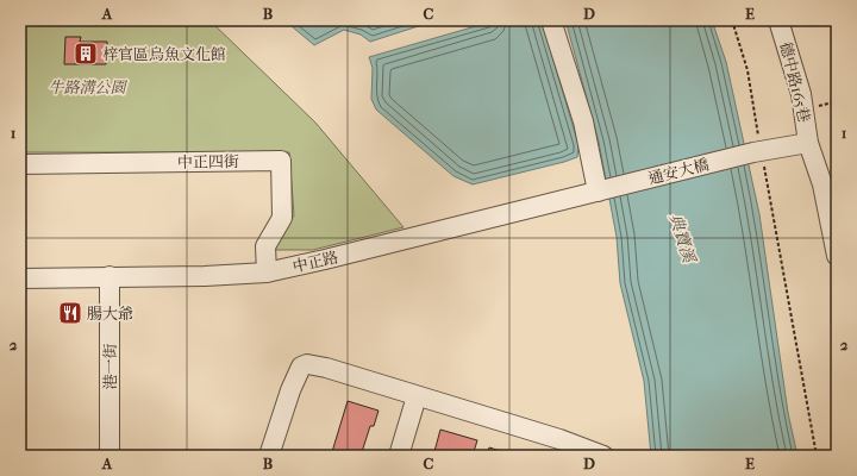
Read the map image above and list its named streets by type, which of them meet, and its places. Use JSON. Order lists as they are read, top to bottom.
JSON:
{
  "streets": {
    "street": [
      "德中路165巷",
      "中正四街",
      "通安大橋",
      "中正路",
      "港一街"
    ]
  },
  "crossings": [
    ["中正四街", "中正路"],
    ["通安大橋", "中正路"],
    ["中正路", "港一街"]
  ],
  "water": ["典寶溪"],
  "parks": ["牛路溝公園"],
  "places": {
    "building": ["梓官區烏魚文化館"],
    "restaurant": ["腸大爺"]
  },
  "grid": {
    "columns": [
      "A",
      "B",
      "C",
      "D",
      "E"
    ],
    "rows": ["1", "2"]
  }
}
